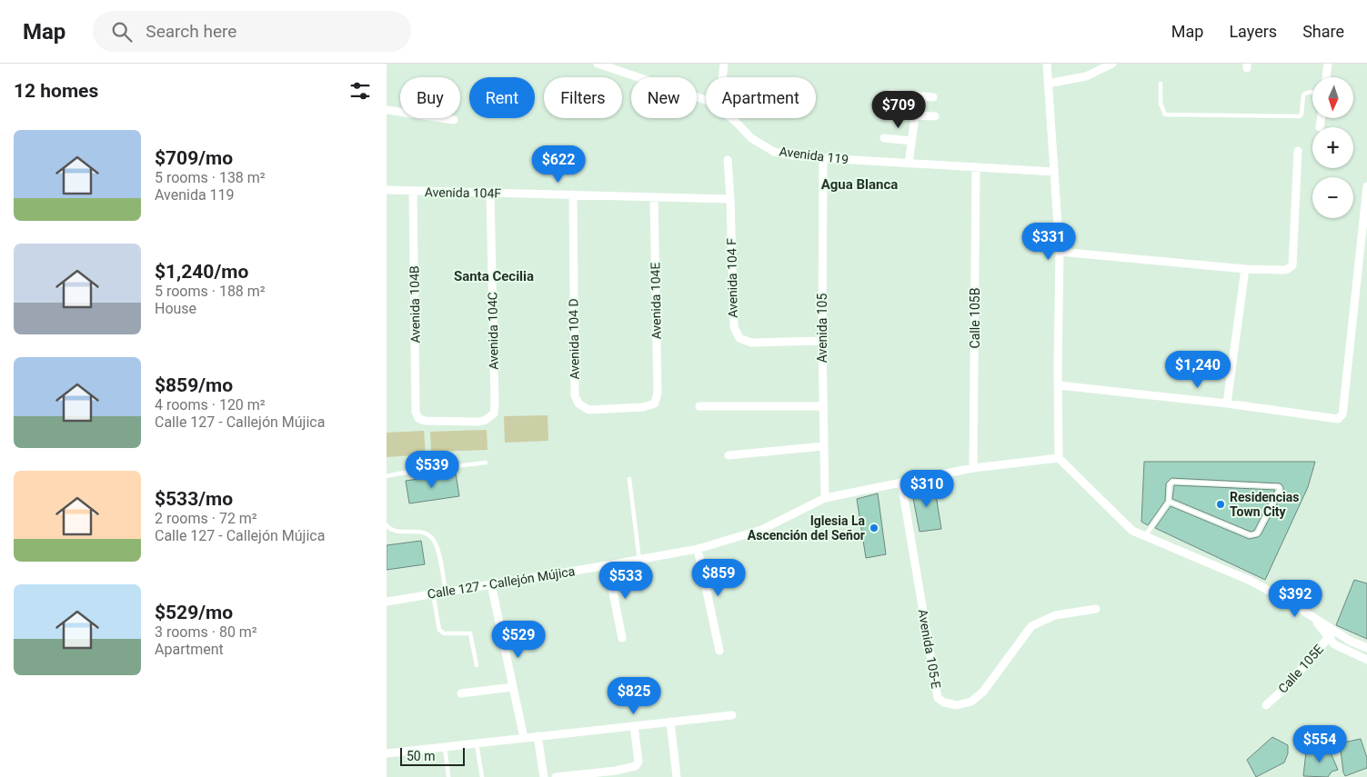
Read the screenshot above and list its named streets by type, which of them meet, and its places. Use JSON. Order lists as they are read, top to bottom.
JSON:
{
  "streets": {
    "street": [
      "Avenida 119",
      "Avenida 104F",
      "Avenida 104 F",
      "Avenida 104E",
      "Avenida 104B",
      "Calle 105B",
      "Avenida 105",
      "Avenida 104C",
      "Avenida 104 D",
      "Calle 127 - Callejón Mújica",
      "Avenida 105-E",
      "Calle 105E"
    ]
  },
  "crossings": [
    ["Avenida 119", "Calle 105B"],
    ["Avenida 119", "Avenida 105"],
    ["Avenida 104F", "Avenida 104 F"],
    ["Avenida 104F", "Avenida 104E"],
    ["Avenida 104F", "Avenida 104B"],
    ["Avenida 104F", "Avenida 104C"],
    ["Avenida 104F", "Avenida 104 D"],
    ["Avenida 104 F", "Avenida 105"],
    ["Avenida 104E", "Avenida 104 D"],
    ["Avenida 104B", "Avenida 104C"],
    ["Calle 105B", "Calle 127 - Callejón Mújica"],
    ["Avenida 105", "Calle 127 - Callejón Mújica"],
    ["Calle 127 - Callejón Mújica", "Avenida 105-E"]
  ],
  "districts": ["Agua Blanca", "Santa Cecilia"],
  "places": ["Residencias Town City", "Iglesia La Ascención del Señor"],
  "scale_bar": "50 m",
  "north": "bottom",
  "page": {
    "header": "Map",
    "search": "Search here",
    "nav": ["Map", "Layers", "Share"],
    "heading": "12 homes",
    "map_buttons": ["+", "−"],
    "chip": [
      "Buy",
      "Rent",
      "Filters",
      "New",
      "Apartment"
    ],
    "price": [
      "$709",
      "$622",
      "$331",
      "$1,240",
      "$539",
      "$310",
      "$859",
      "$533",
      "$392",
      "$529",
      "$825",
      "$554"
    ],
    "list": [
      {
        "name": "$709/mo",
        "note": "5 rooms · 138 m² · Avenida 119"
      },
      {
        "name": "$1,240/mo",
        "note": "5 rooms · 188 m² · House"
      },
      {
        "name": "$859/mo",
        "note": "4 rooms · 120 m² · Calle 127 - Callejón Mújica"
      },
      {
        "name": "$533/mo",
        "note": "2 rooms · 72 m² · Calle 127 - Callejón Mújica"
      },
      {
        "name": "$529/mo",
        "note": "3 rooms · 80 m² · Apartment"
      }
    ],
    "scale": "50 m"
  }
}
